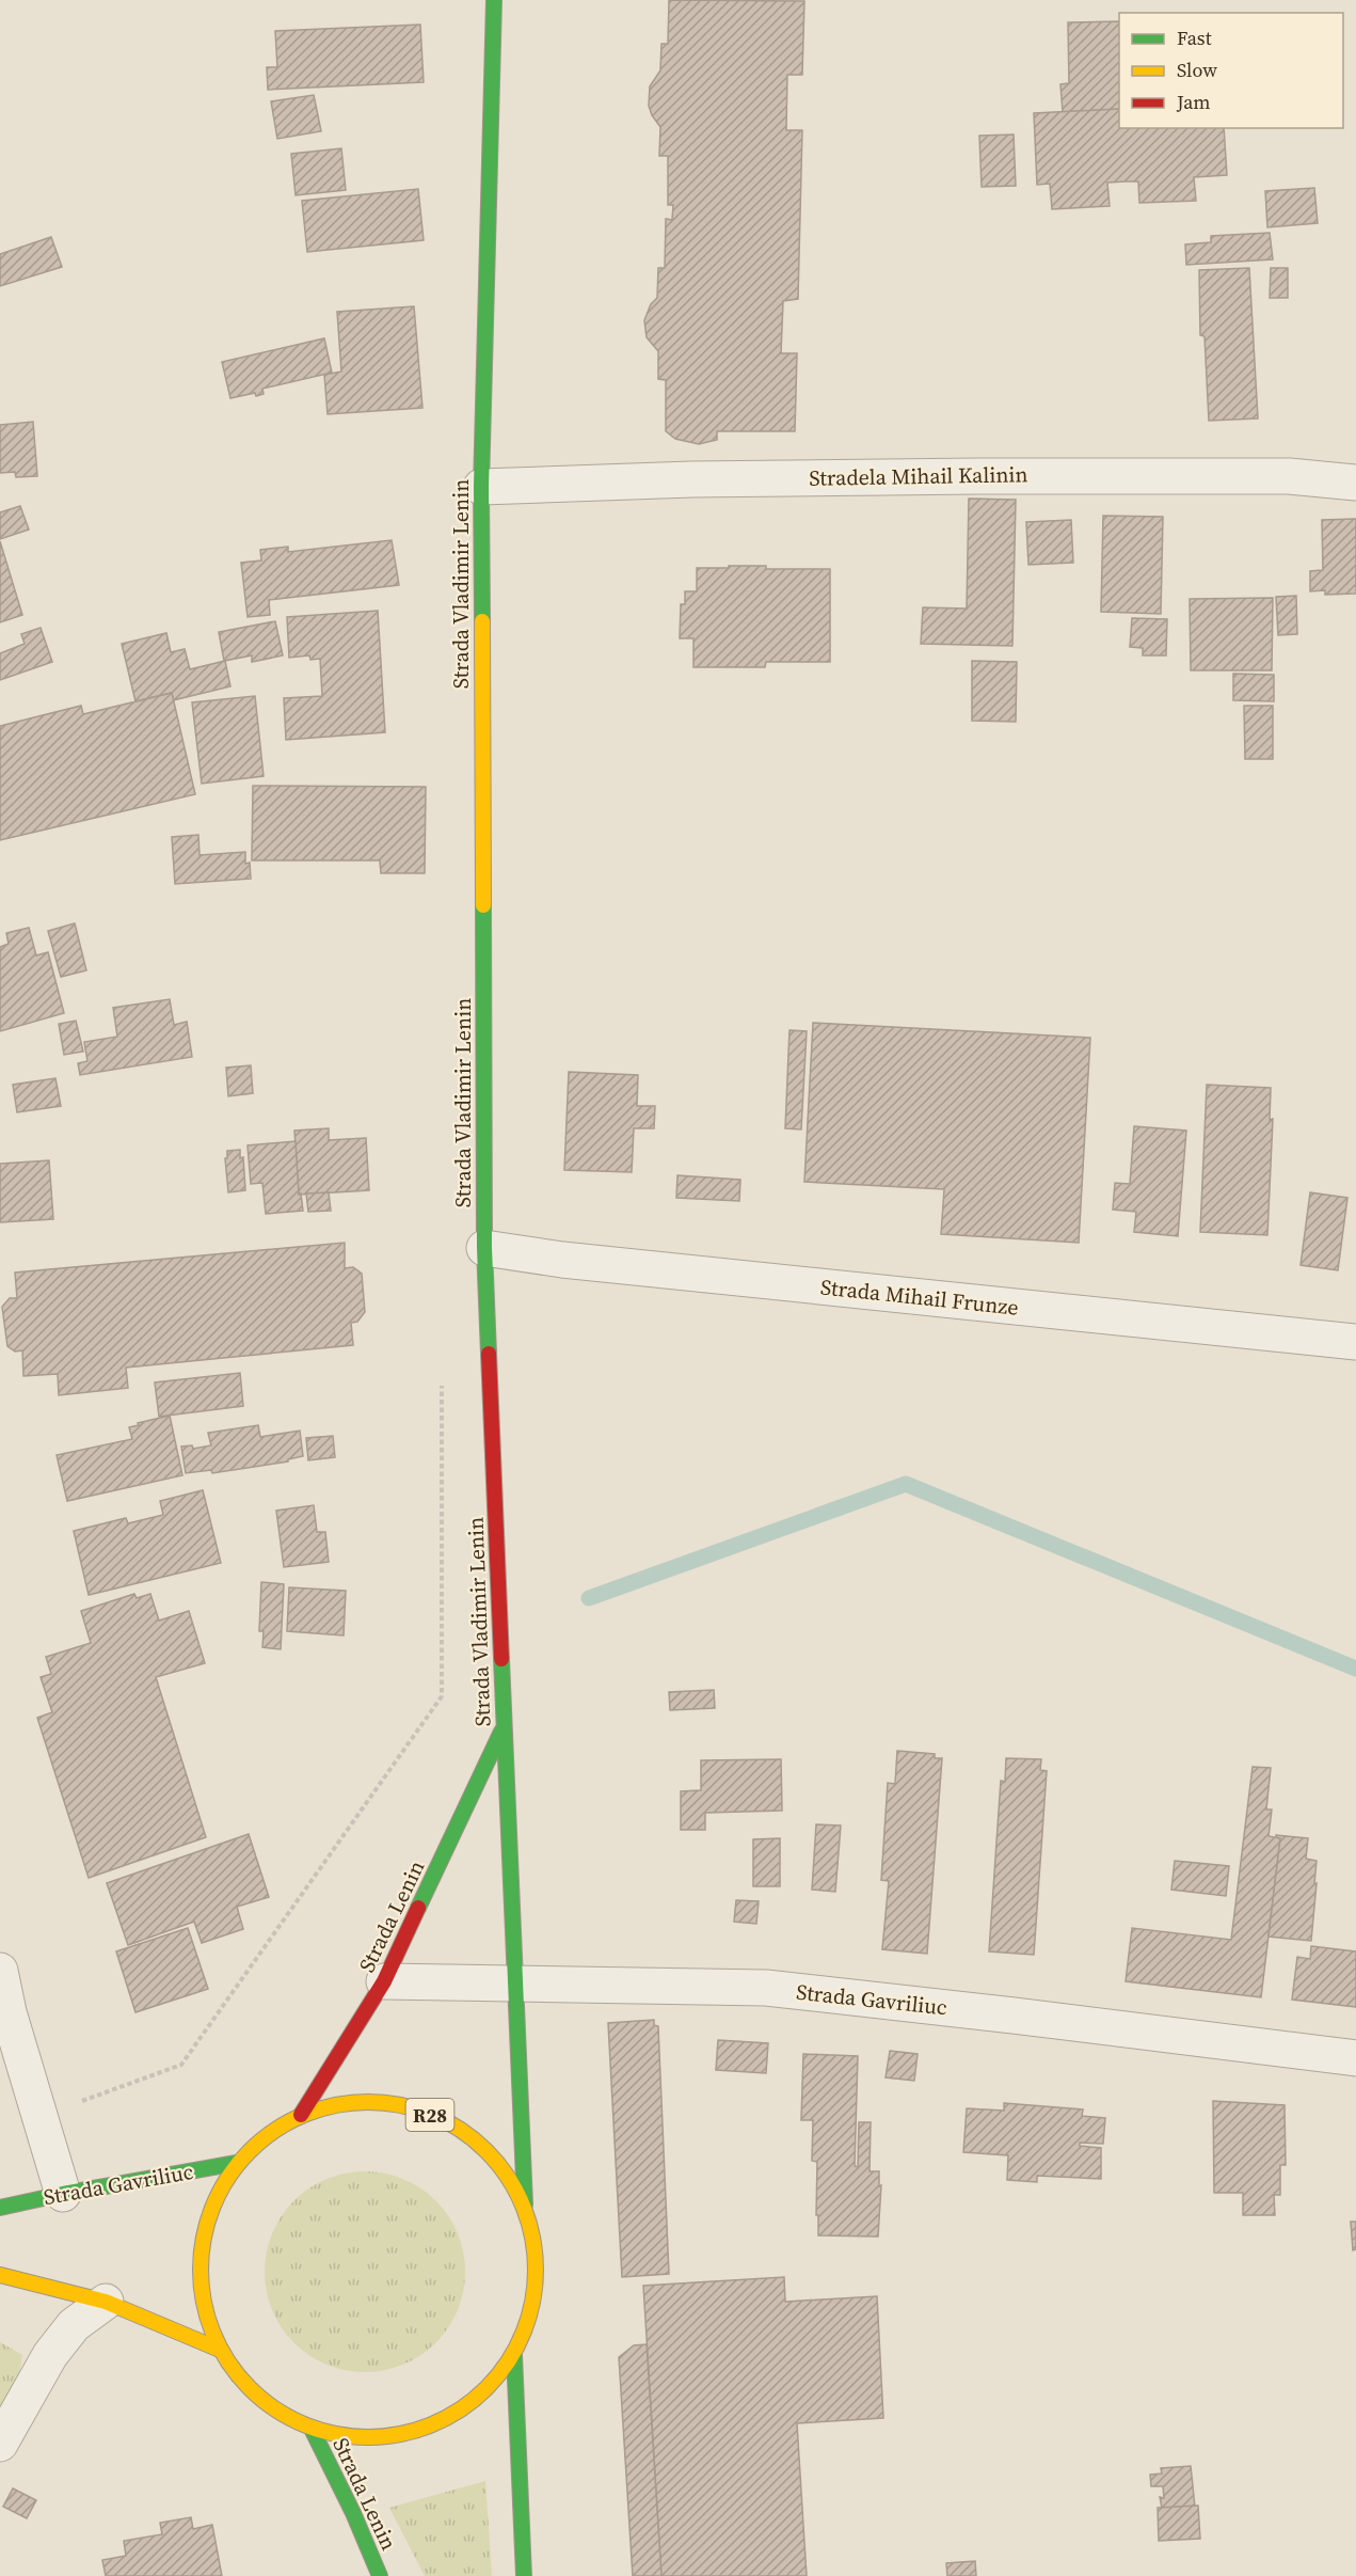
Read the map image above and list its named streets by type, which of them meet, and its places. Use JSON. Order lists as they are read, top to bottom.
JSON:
{
  "streets": {
    "main road": [
      "Strada Vladimir Lenin",
      "Strada Lenin",
      "Strada Gavriliuc",
      "R28"
    ],
    "street": ["Stradela Mihail Kalinin", "Strada Mihail Frunze"]
  },
  "crossings": [
    ["Stradela Mihail Kalinin", "Strada Vladimir Lenin"],
    ["Strada Vladimir Lenin", "Strada Mihail Frunze"],
    ["Strada Vladimir Lenin", "Strada Lenin"],
    ["Strada Vladimir Lenin", "Strada Gavriliuc"],
    ["Strada Vladimir Lenin", "R28"],
    ["Strada Lenin", "Strada Gavriliuc"],
    ["Strada Lenin", "R28"],
    ["Strada Gavriliuc", "R28"]
  ],
  "legend": ["Fast", "Slow", "Jam"]
}
